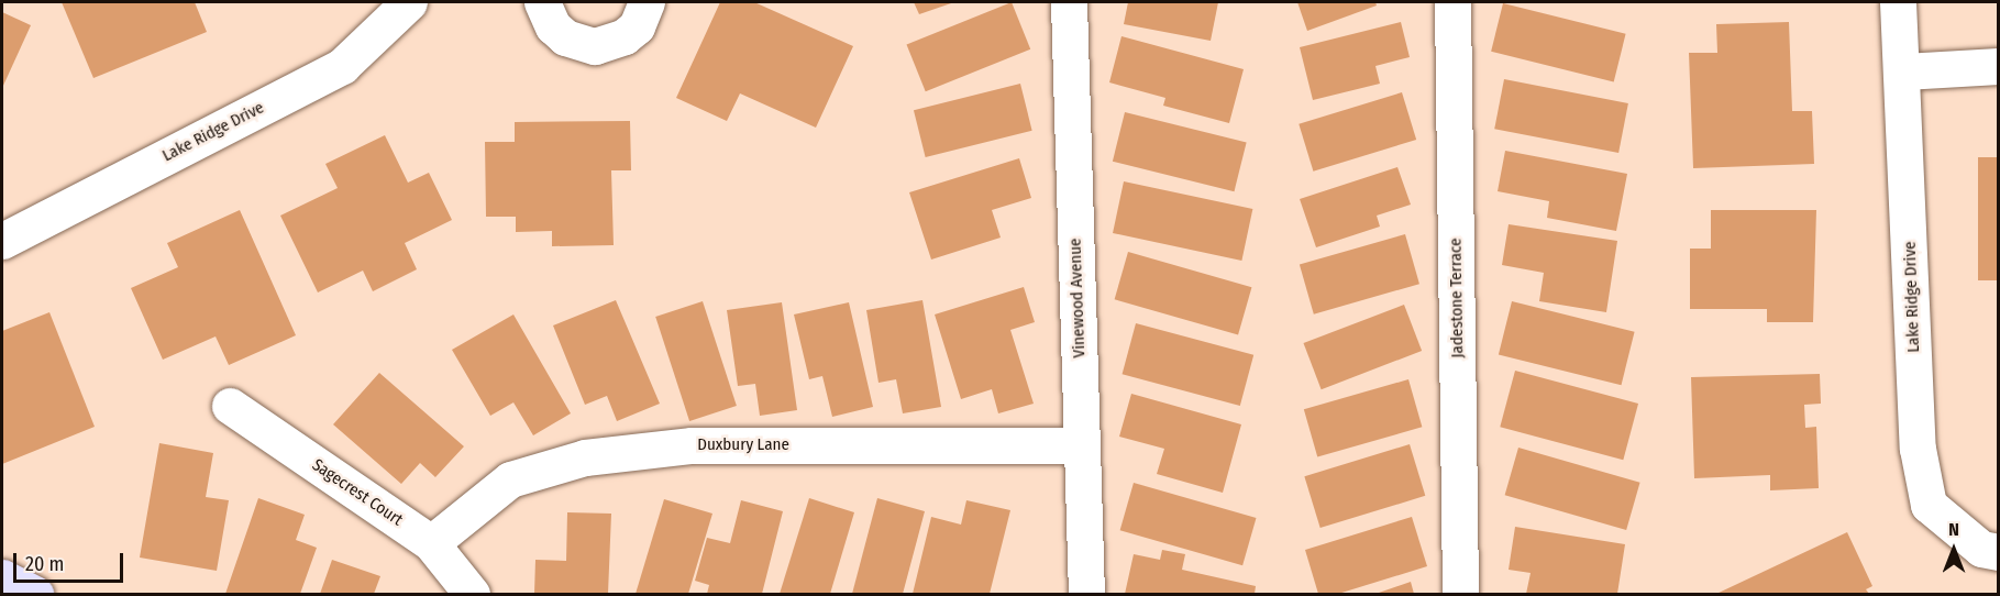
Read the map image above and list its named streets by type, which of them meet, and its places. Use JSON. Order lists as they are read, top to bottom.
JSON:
{
  "streets": {
    "street": [
      "Lake Ridge Drive",
      "Vinewood Avenue",
      "Jadestone Terrace",
      "Duxbury Lane",
      "Sagecrest Court"
    ]
  },
  "crossings": [
    ["Vinewood Avenue", "Duxbury Lane"],
    ["Duxbury Lane", "Sagecrest Court"]
  ],
  "scale_bar": "20 m",
  "north": "top"
}
